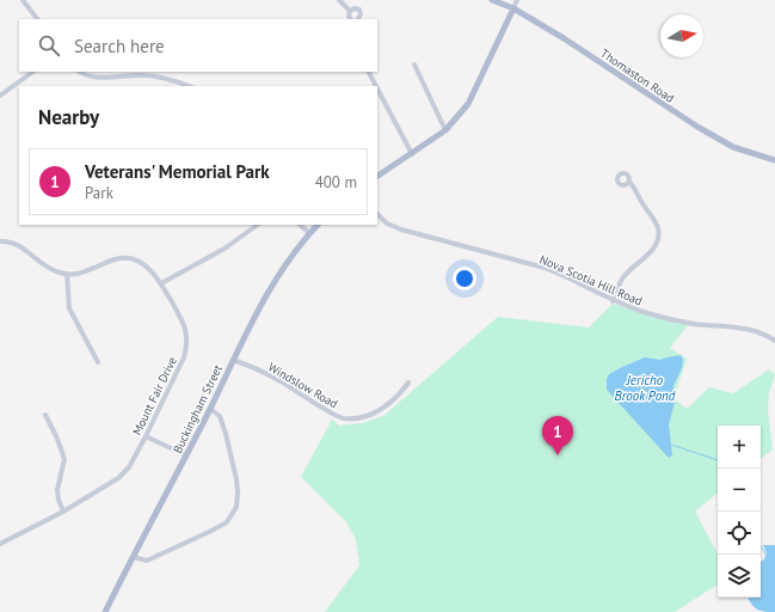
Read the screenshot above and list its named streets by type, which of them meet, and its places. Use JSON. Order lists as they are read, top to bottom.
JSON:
{
  "streets": {
    "main road": ["Thomaston Road", "Buckingham Street"],
    "street": ["Nova Scotia Hill Road", "Windslow Road", "Mount Fair Drive"]
  },
  "crossings": [
    ["Windslow Road", "Buckingham Street"]
  ],
  "water": ["Jericho Brook Pond"],
  "north": "right",
  "page": {
    "search": "Search here",
    "heading": "Nearby",
    "list": [
      {
        "mark": "1",
        "name": "Veterans' Memorial Park",
        "note": "Park",
        "value": "400 m"
      }
    ],
    "pins": "1",
    "map_buttons": ["+", "−"]
  }
}
